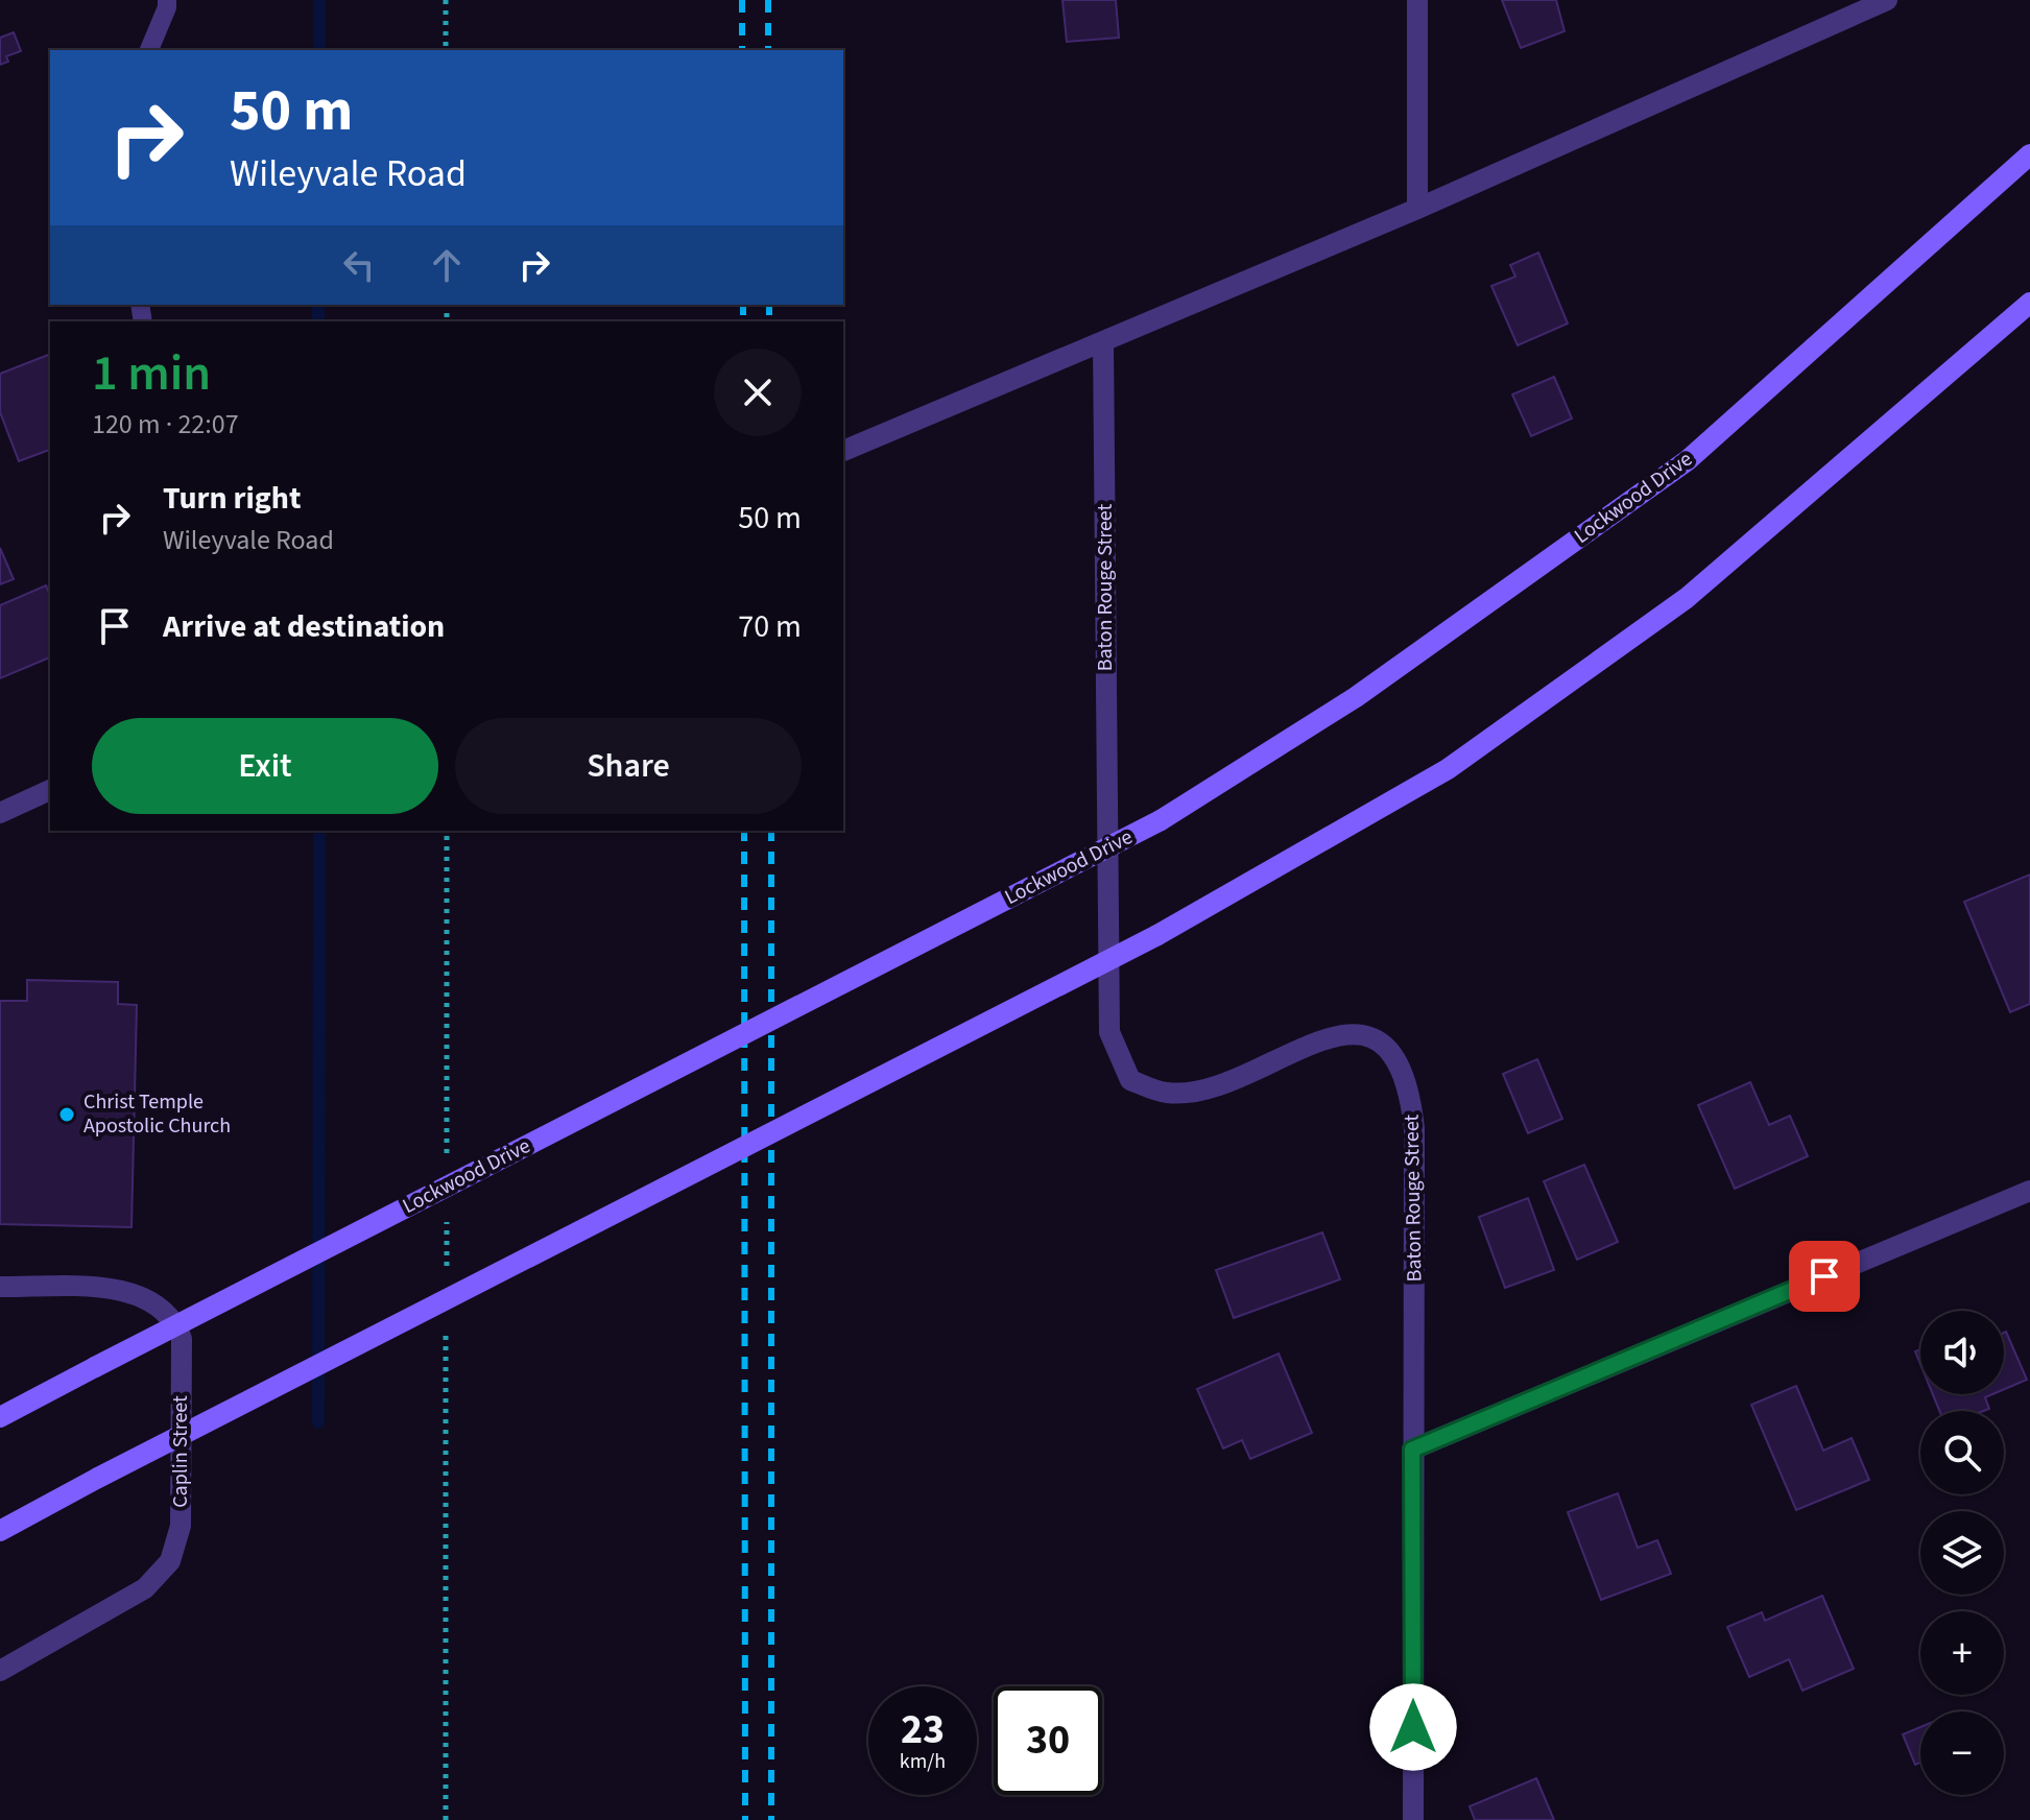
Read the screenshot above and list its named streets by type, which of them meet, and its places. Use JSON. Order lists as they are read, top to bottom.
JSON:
{
  "streets": {
    "main road": ["Lockwood Drive"],
    "street": ["Baton Rouge Street", "Caplin Street"]
  },
  "places": ["Christ Temple Apostolic Church"],
  "page": {
    "turn": ["50 m", "Wileyvale Road"],
    "heading": ["1 min", "120 m · 22:07"],
    "list": [
      {
        "name": "Turn right",
        "note": "Wileyvale Road",
        "value": "50 m"
      },
      {
        "name": "Arrive at destination",
        "value": "70 m"
      }
    ],
    "buttons": ["Exit", "Share"],
    "map_buttons": ["+", "−"],
    "speed": "23 km/h",
    "limit": "30"
  }
}
